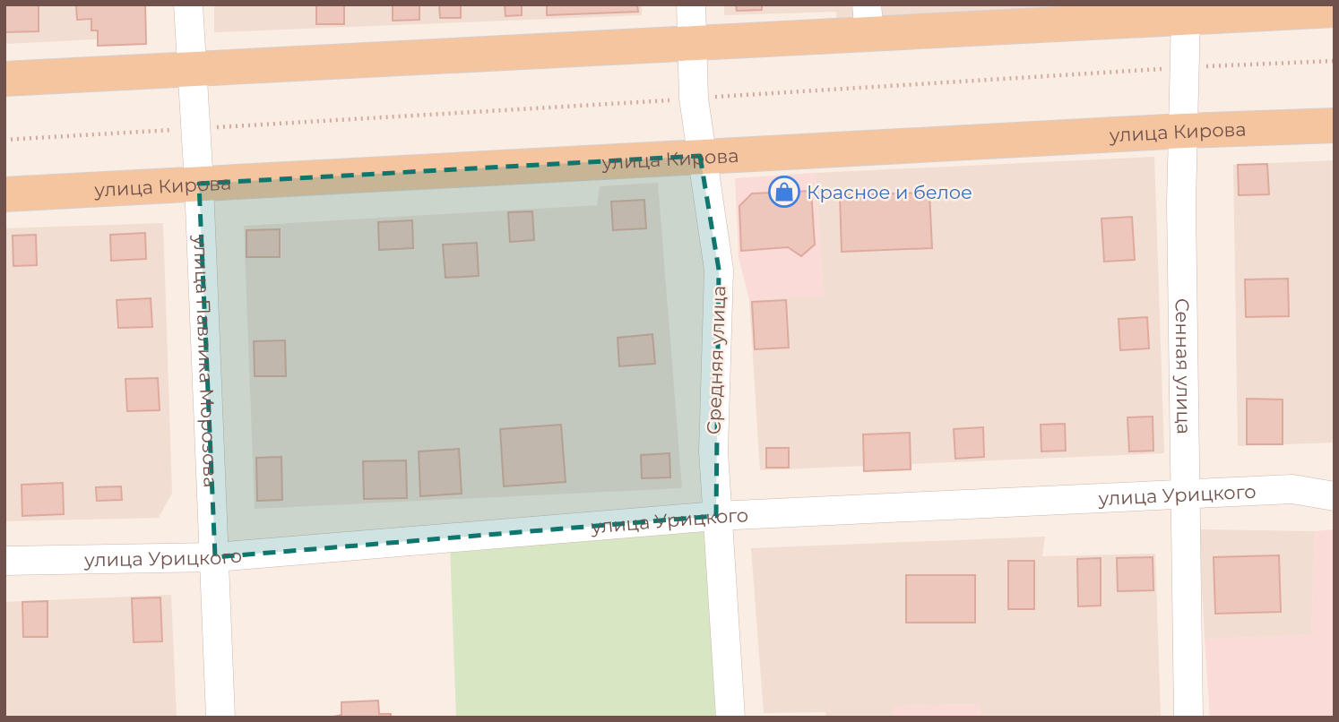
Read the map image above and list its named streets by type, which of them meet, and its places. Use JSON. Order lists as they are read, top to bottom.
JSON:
{
  "streets": {
    "main road": ["улица Кирова"],
    "street": [
      "Средняя улица",
      "улица Павлика Морозова",
      "Сенная улица",
      "улица Урицкого"
    ]
  },
  "crossings": [
    ["улица Кирова", "Средняя улица"],
    ["улица Кирова", "улица Павлика Морозова"],
    ["улица Кирова", "Сенная улица"],
    ["Средняя улица", "улица Урицкого"],
    ["улица Павлика Морозова", "улица Урицкого"],
    ["Сенная улица", "улица Урицкого"]
  ],
  "places": {
    "shop": ["Красное и белое"]
  }
}
